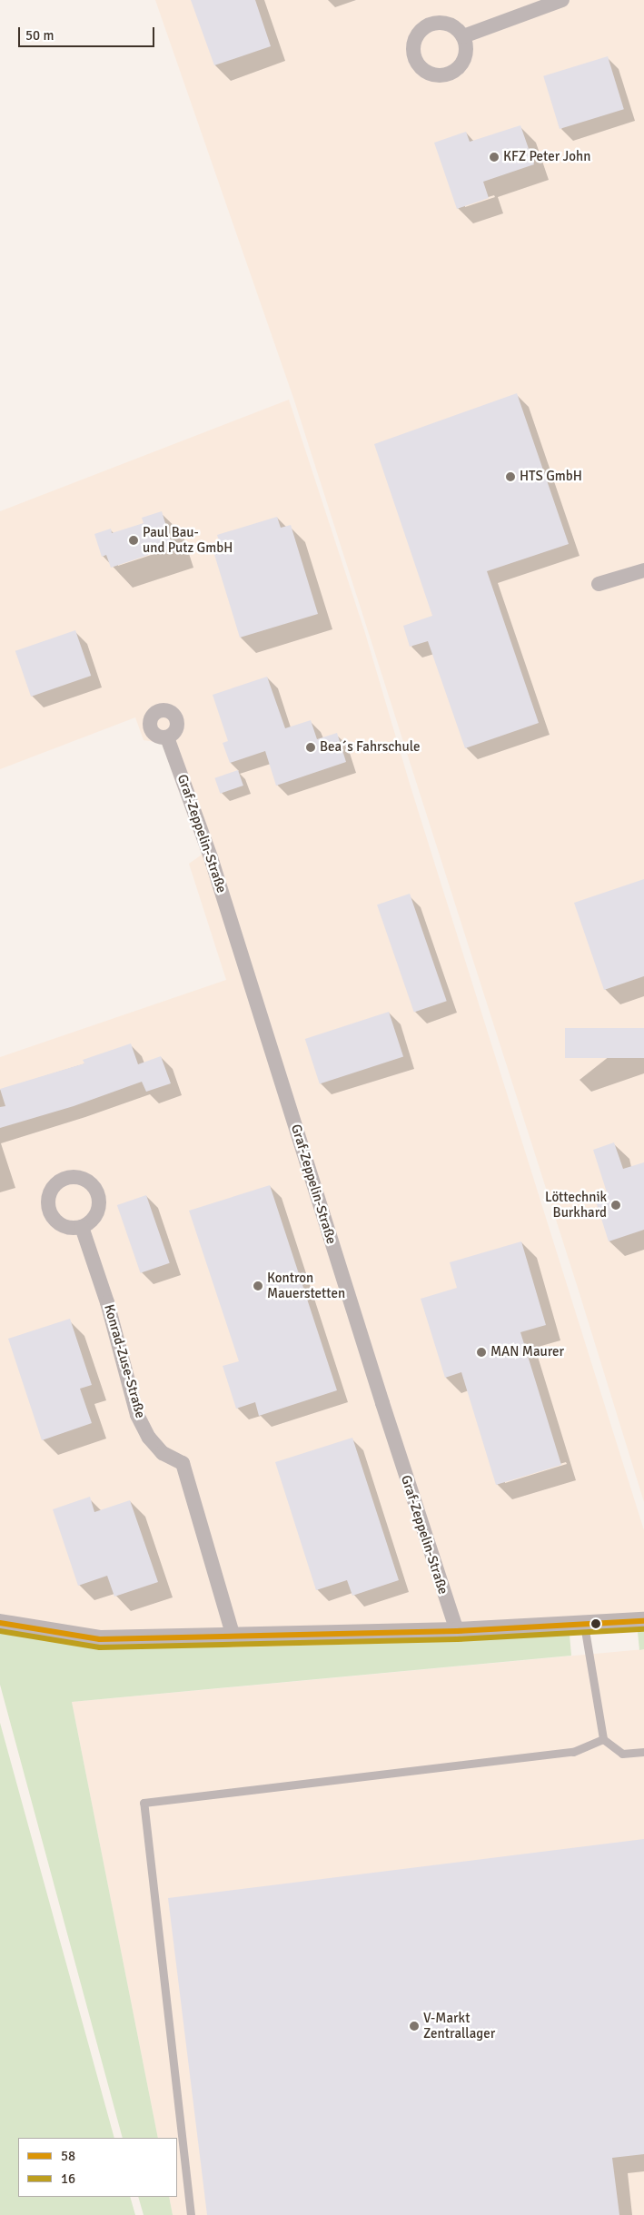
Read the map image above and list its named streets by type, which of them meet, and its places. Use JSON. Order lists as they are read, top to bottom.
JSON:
{
  "streets": {
    "street": ["Graf-Zeppelin-Straße", "Konrad-Zuse-Straße"]
  },
  "places": [
    "KFZ Peter John",
    "HTS GmbH",
    "Paul Bau- und Putz GmbH",
    "Bea´s Fahrschule",
    "Löttechnik Burkhard",
    "Kontron Mauerstetten",
    "MAN Maurer",
    "V-Markt Zentrallager"
  ],
  "lines": ["transit line 58", "transit line 16"],
  "legend": ["58", "16"],
  "scale_bar": "50 m"
}
